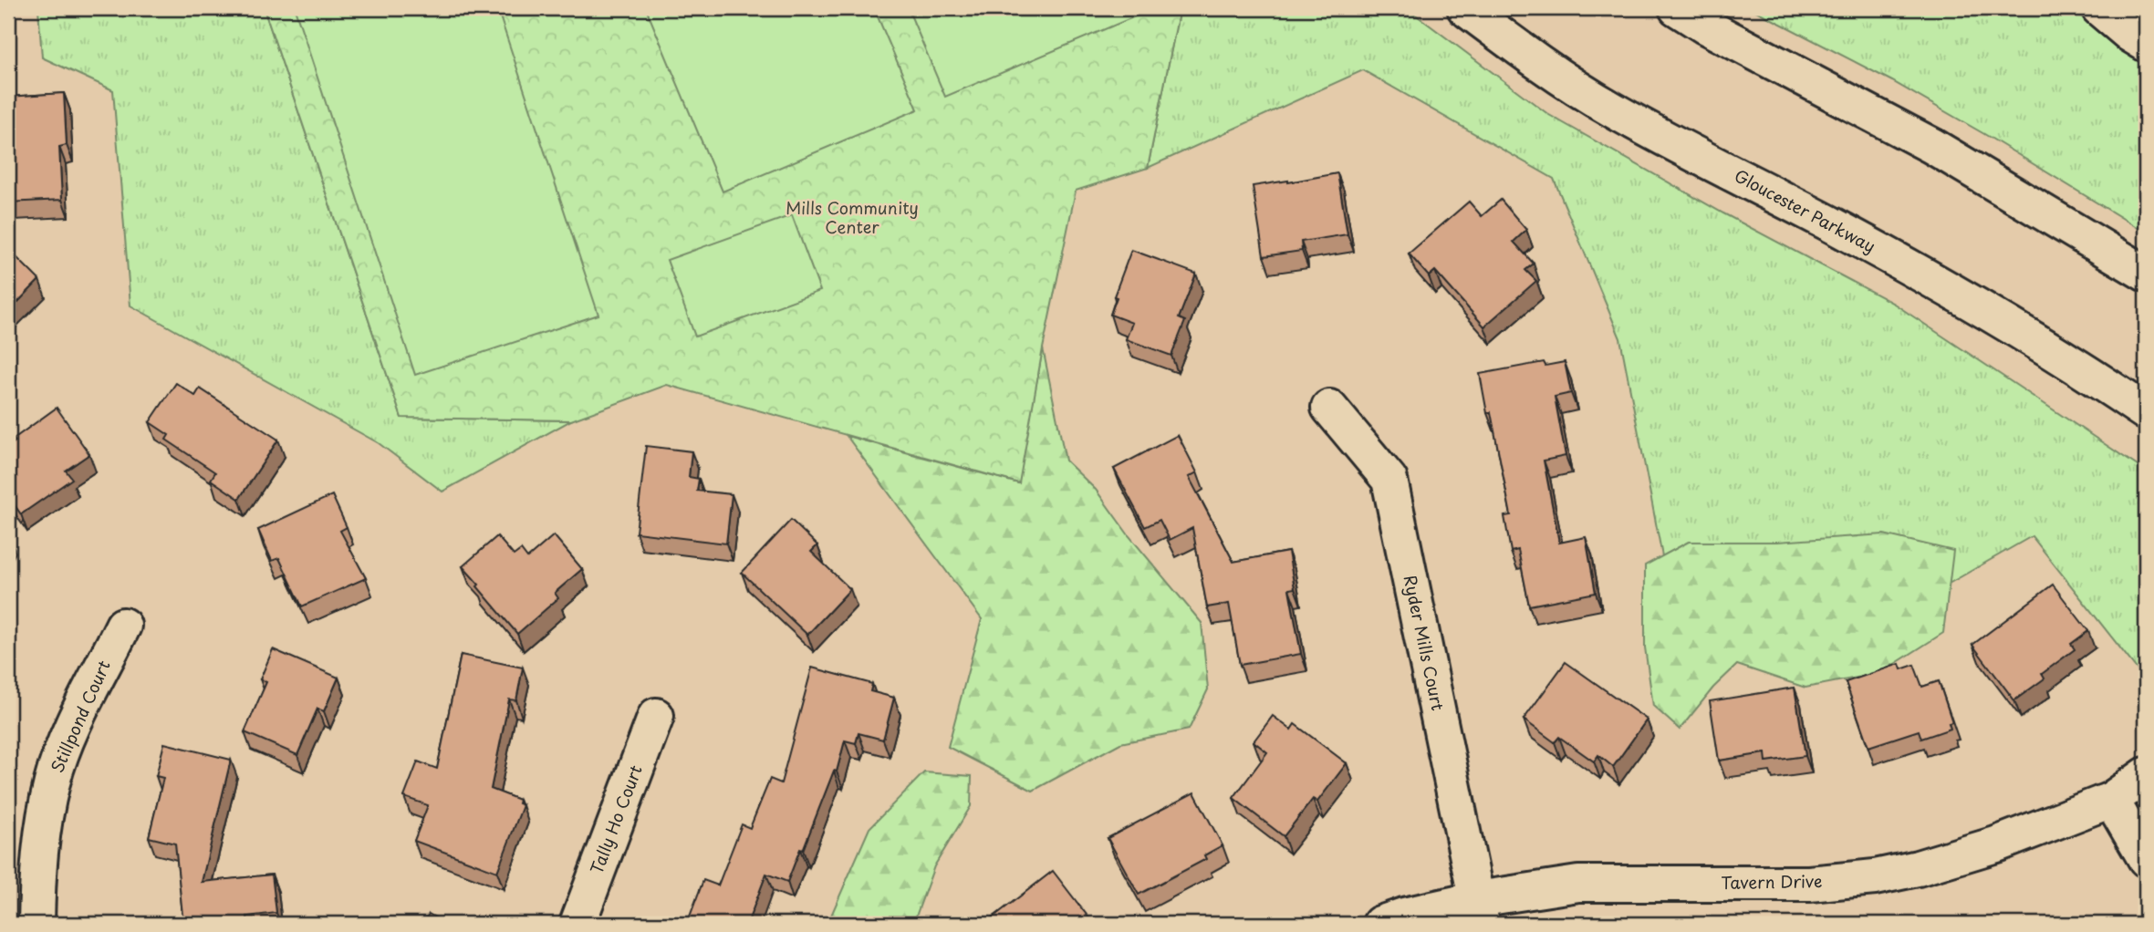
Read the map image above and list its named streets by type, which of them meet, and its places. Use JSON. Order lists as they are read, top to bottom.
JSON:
{
  "streets": {
    "street": [
      "Gloucester Parkway",
      "Ryder Mills Court",
      "Stillpond Court",
      "Tally Ho Court",
      "Tavern Drive"
    ]
  },
  "crossings": [
    ["Ryder Mills Court", "Tavern Drive"]
  ],
  "parks": ["Mills Community Center"]
}
